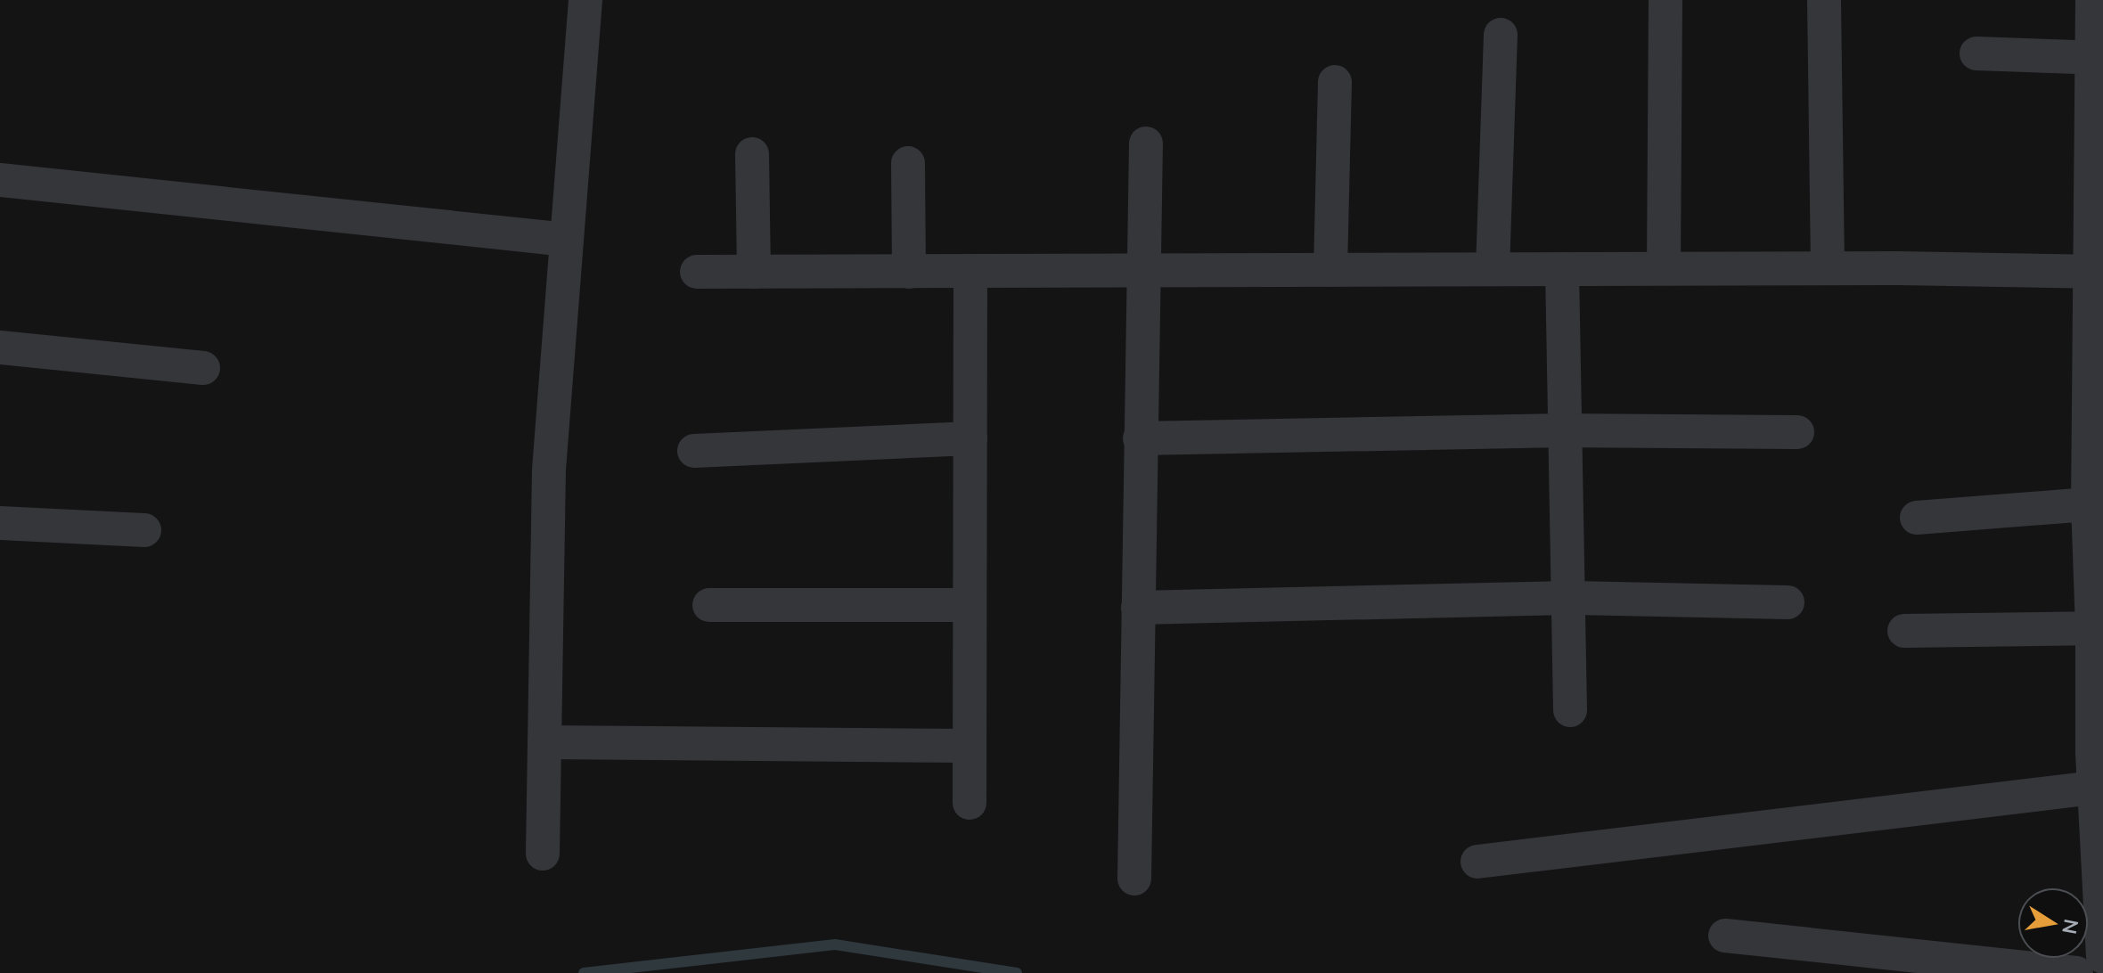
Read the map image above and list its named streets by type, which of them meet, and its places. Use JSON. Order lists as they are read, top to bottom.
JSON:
{
  "north": "right"
}
